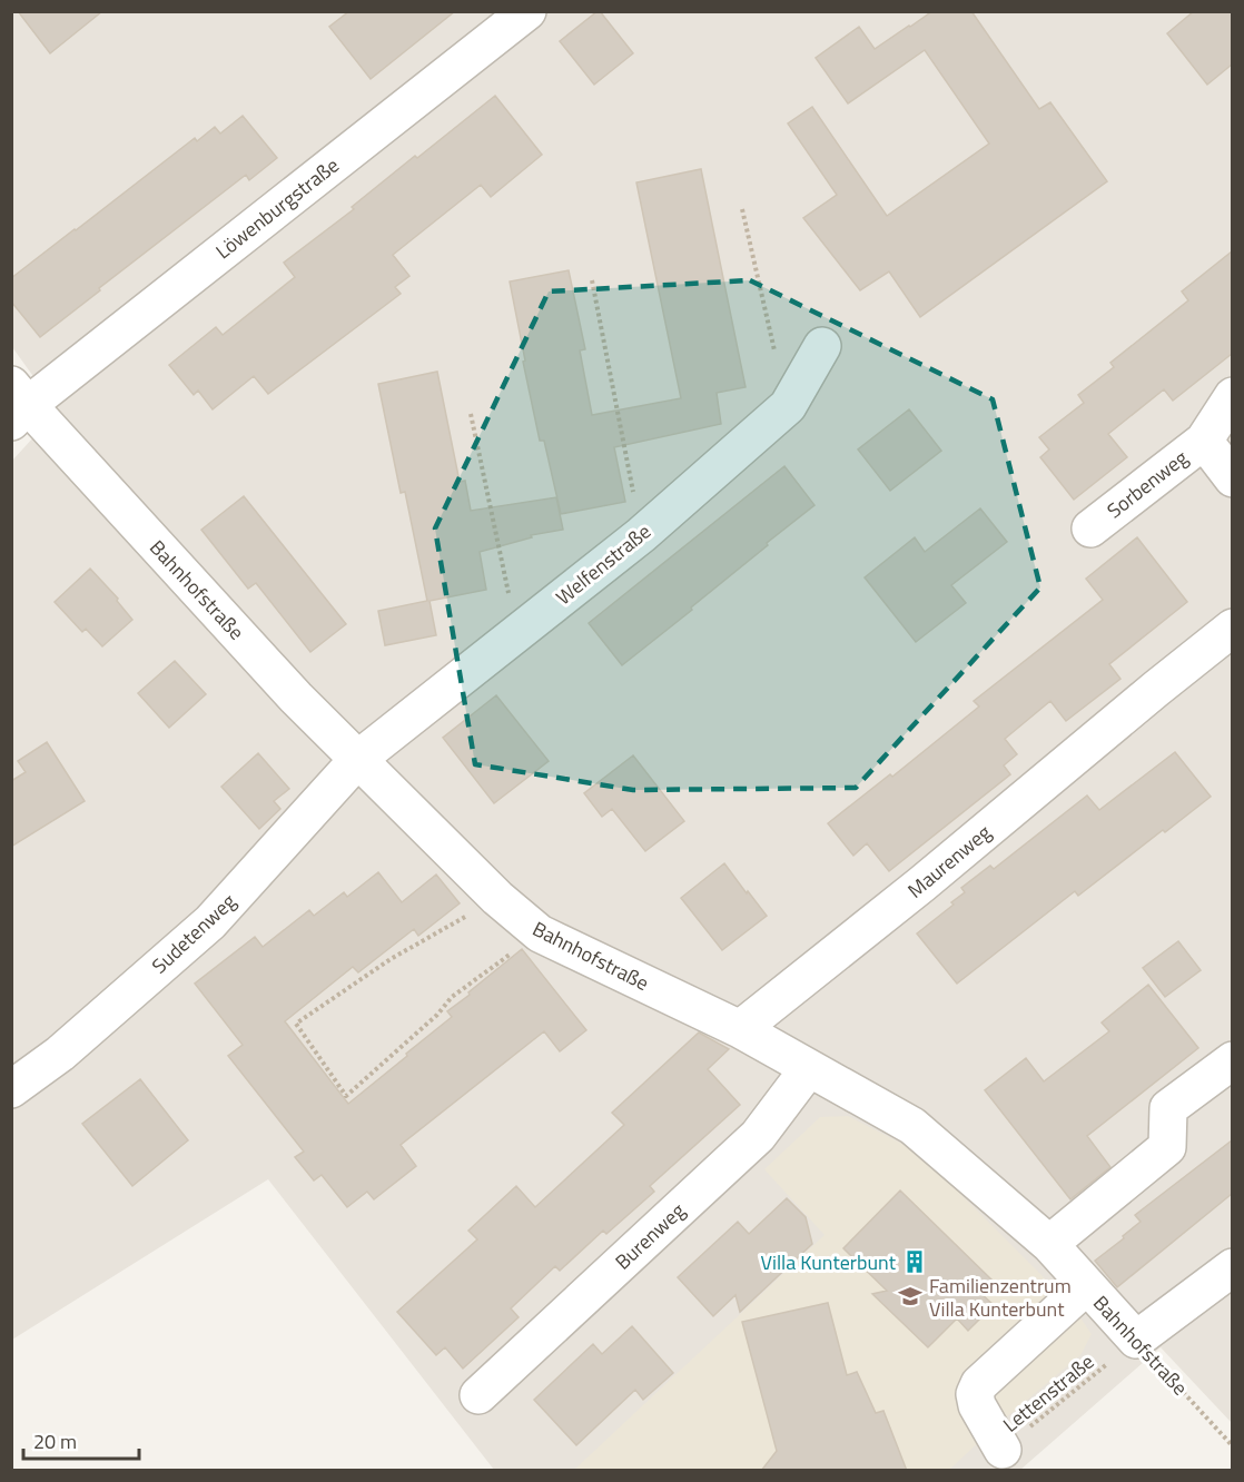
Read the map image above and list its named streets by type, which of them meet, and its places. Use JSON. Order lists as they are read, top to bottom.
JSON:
{
  "streets": {
    "street": [
      "Löwenburgstraße",
      "Sorbenweg",
      "Welfenstraße",
      "Bahnhofstraße",
      "Maurenweg",
      "Sudetenweg",
      "Burenweg"
    ],
    "path": ["Lettenstraße"]
  },
  "crossings": [
    ["Löwenburgstraße", "Bahnhofstraße"],
    ["Welfenstraße", "Bahnhofstraße"],
    ["Welfenstraße", "Sudetenweg"],
    ["Bahnhofstraße", "Maurenweg"],
    ["Bahnhofstraße", "Sudetenweg"],
    ["Bahnhofstraße", "Burenweg"],
    ["Bahnhofstraße", "Lettenstraße"]
  ],
  "places": {
    "building": ["Villa Kunterbunt"],
    "school or university": ["Familienzentrum Villa Kunterbunt"]
  },
  "scale_bar": "20 m"
}
